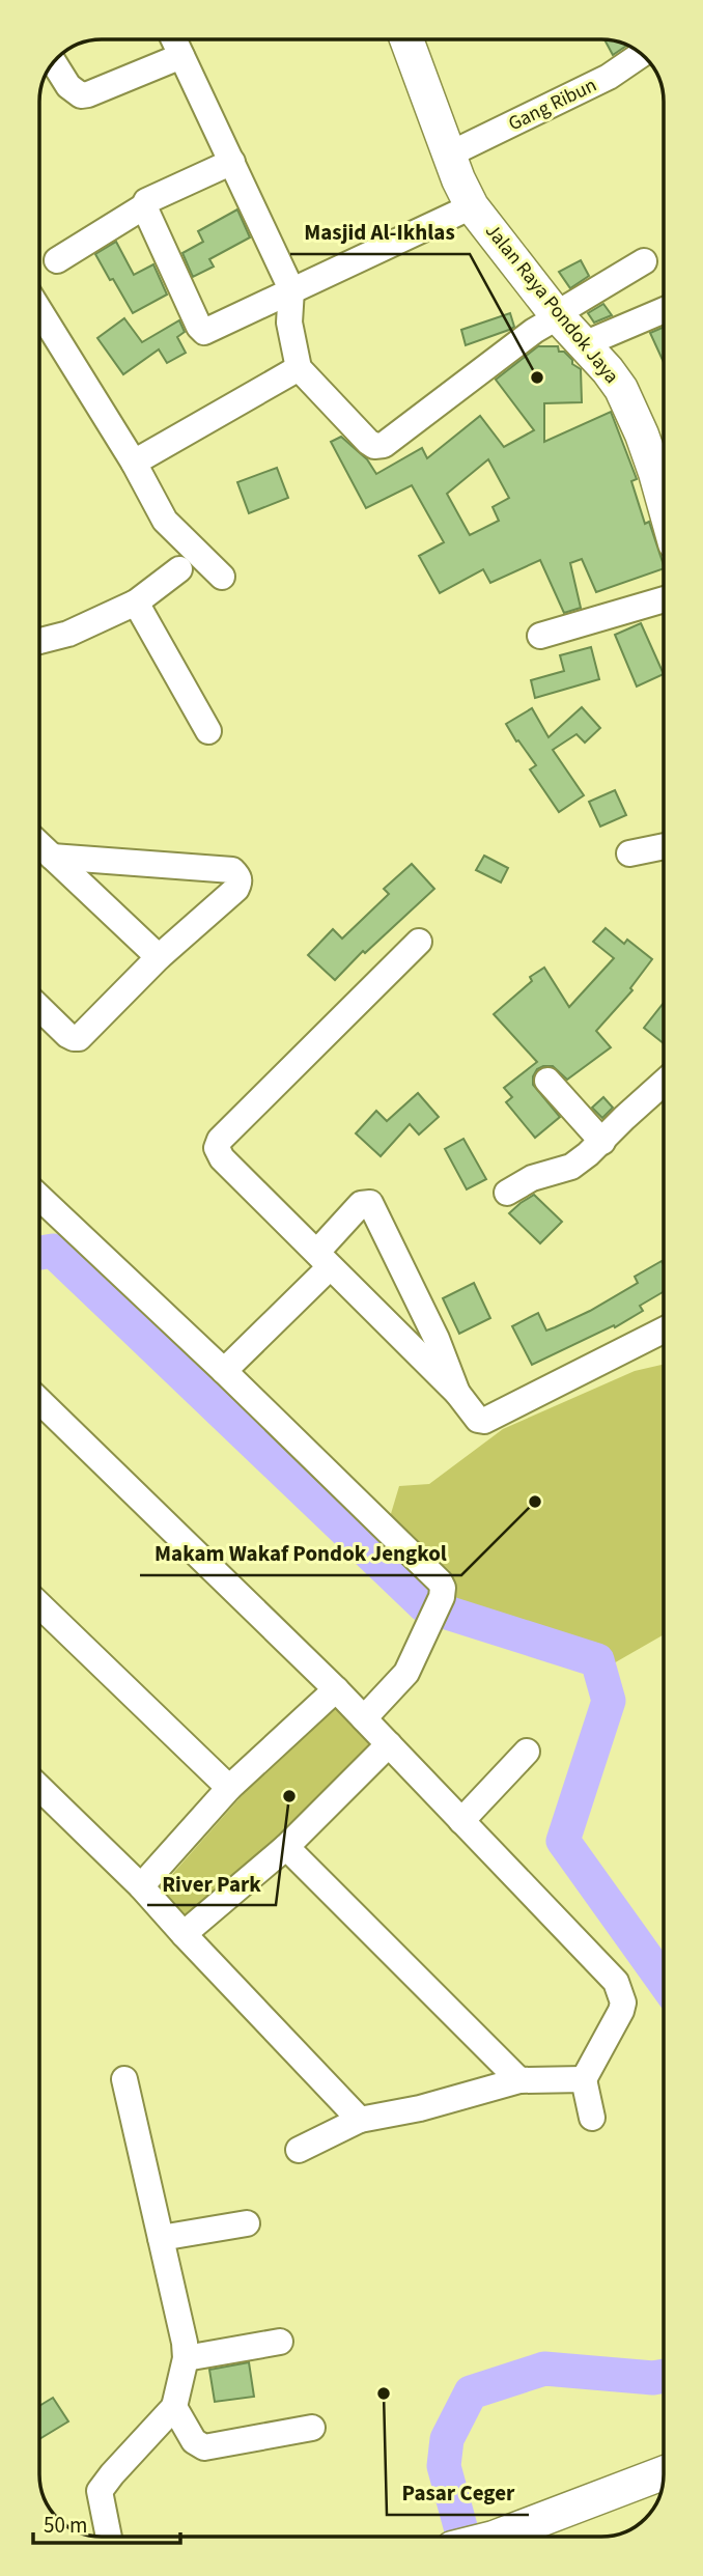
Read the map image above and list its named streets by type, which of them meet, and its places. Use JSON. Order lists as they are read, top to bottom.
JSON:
{
  "streets": {
    "main road": ["Jalan Raya Pondok Jaya"],
    "street": ["Gang Ribun"]
  },
  "crossings": [
    ["Gang Ribun", "Jalan Raya Pondok Jaya"]
  ],
  "places": [
    "Masjid Al-Ikhlas",
    "Makam Wakaf Pondok Jengkol",
    "River Park",
    "Pasar Ceger"
  ],
  "scale_bar": "50 m"
}
